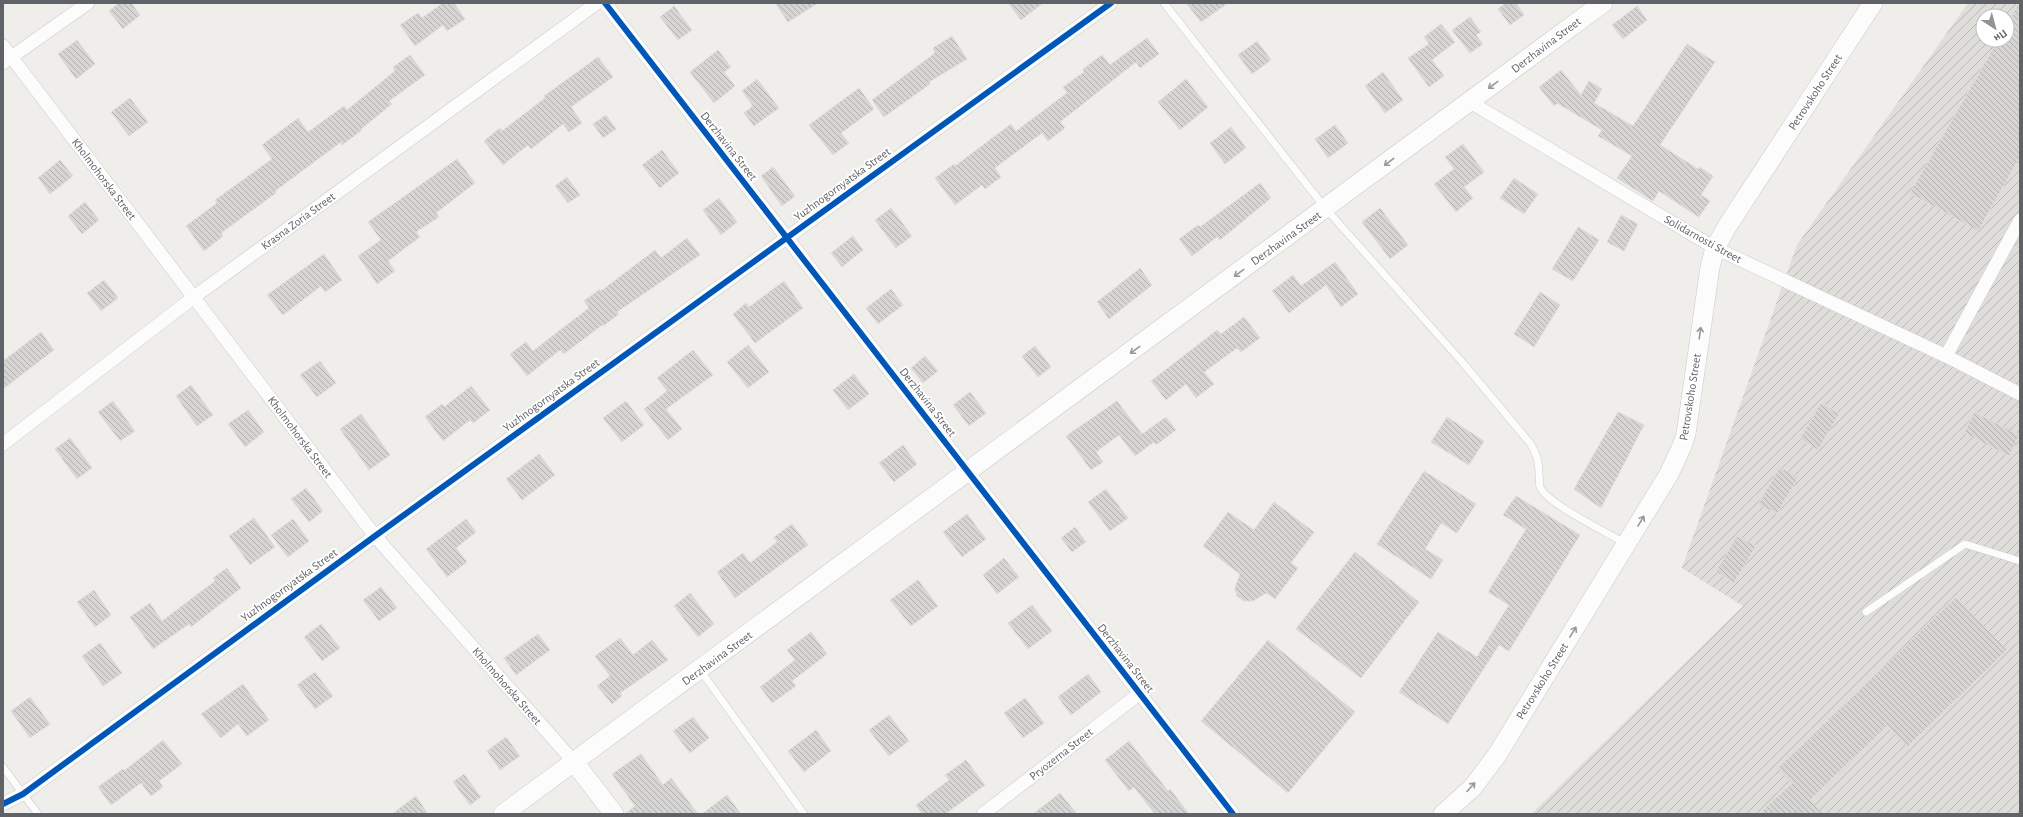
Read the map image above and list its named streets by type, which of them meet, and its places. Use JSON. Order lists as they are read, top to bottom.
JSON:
{
  "streets": {
    "main road": ["Derzhavina Street", "Petrovskoho Street", "Kholmohorska Street"],
    "street": [
      "Yuzhnogornyatska Street",
      "Krasna Zoria Street",
      "Solidarnosti Street",
      "Pryozerna Street"
    ]
  },
  "crossings": [
    ["Derzhavina Street", "Kholmohorska Street"],
    ["Derzhavina Street", "Yuzhnogornyatska Street"],
    ["Derzhavina Street", "Solidarnosti Street"],
    ["Derzhavina Street", "Pryozerna Street"],
    ["Petrovskoho Street", "Solidarnosti Street"],
    ["Kholmohorska Street", "Yuzhnogornyatska Street"],
    ["Kholmohorska Street", "Krasna Zoria Street"]
  ],
  "one_way": ["Petrovskoho Street"],
  "north": "bottom right"
}
